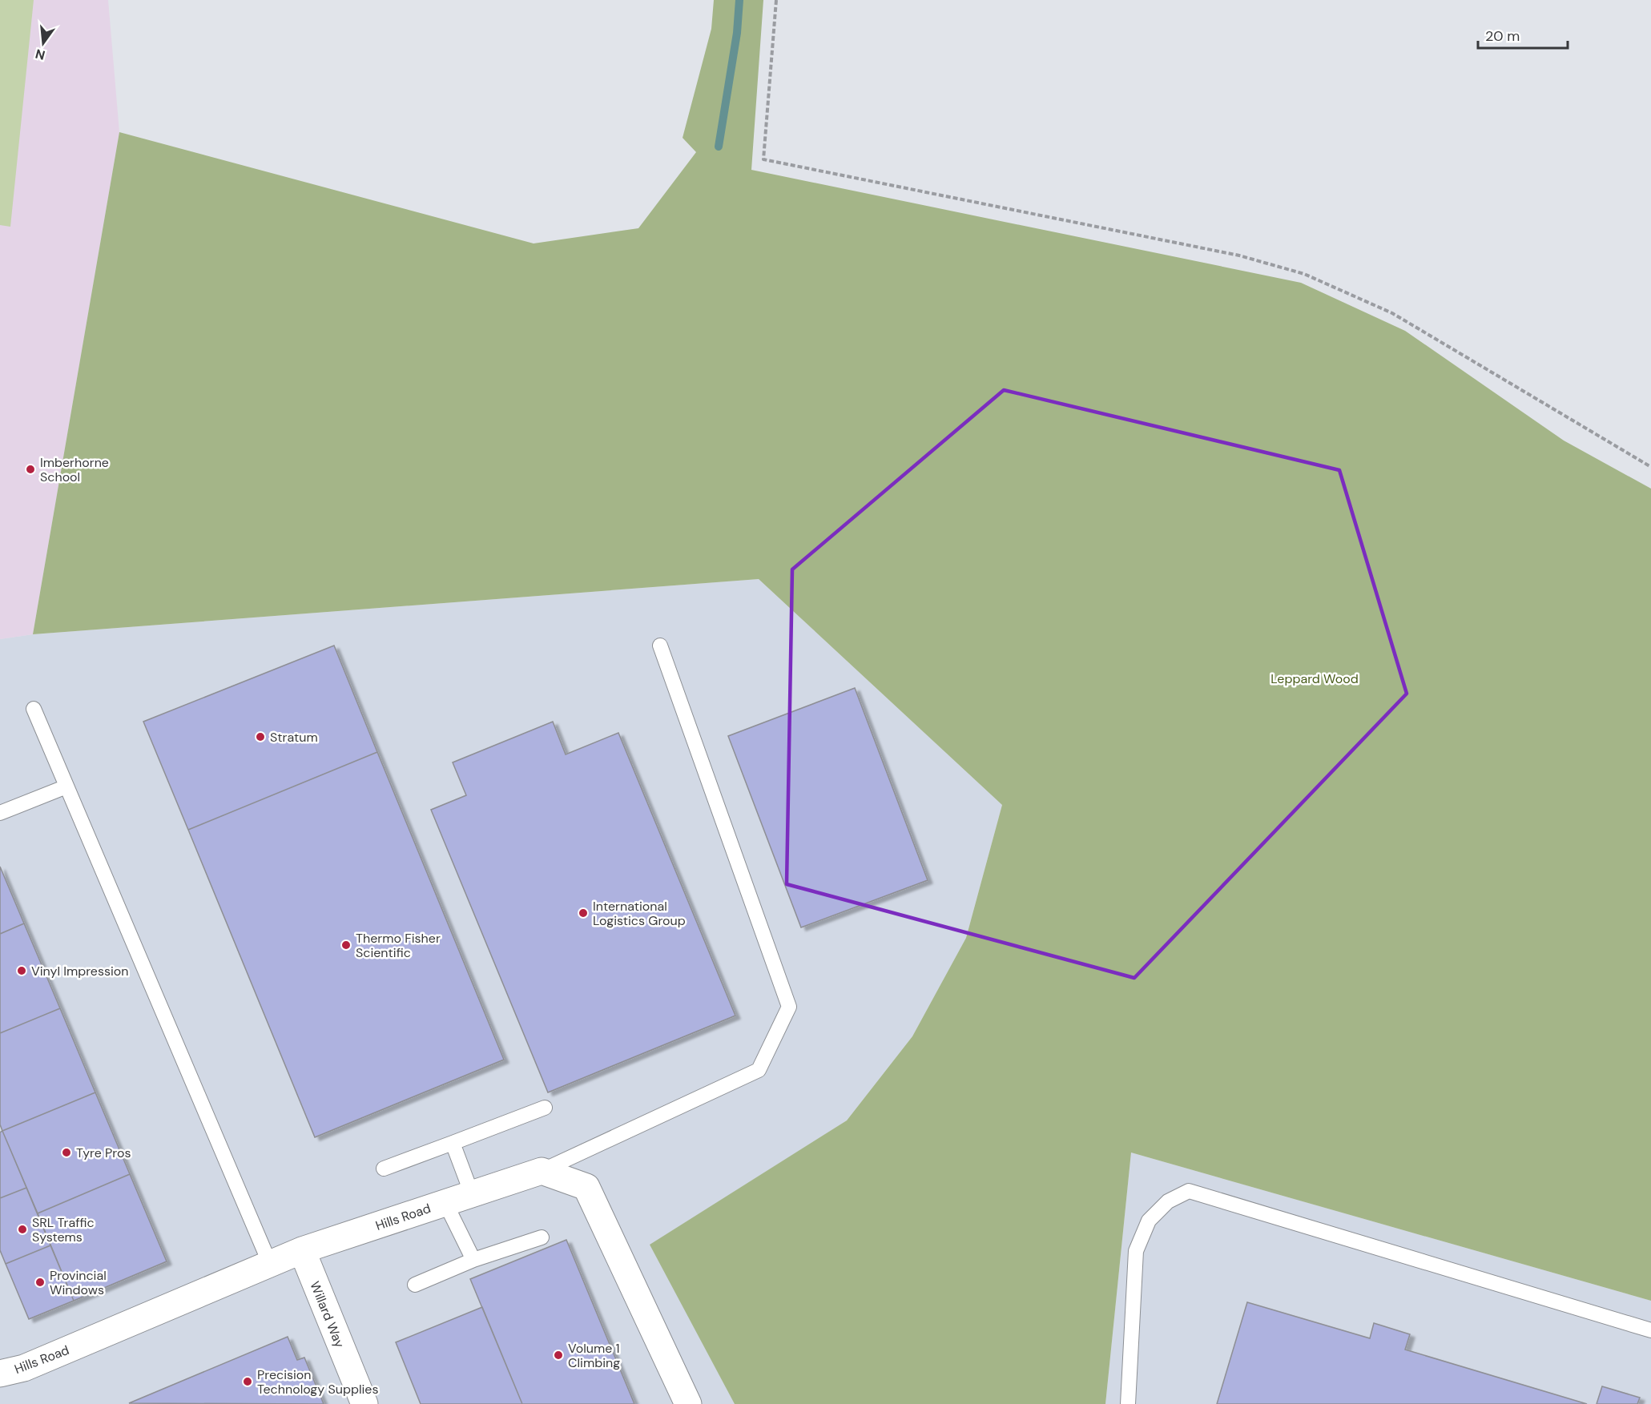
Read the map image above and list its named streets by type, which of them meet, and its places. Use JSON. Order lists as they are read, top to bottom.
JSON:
{
  "streets": {
    "street": ["Hills Road", "Willard Way"]
  },
  "crossings": [
    ["Hills Road", "Willard Way"]
  ],
  "parks": ["Leppard Wood"],
  "places": [
    "Imberhorne School",
    "Stratum",
    "International Logistics Group",
    "Thermo Fisher Scientific",
    "Vinyl Impression",
    "Tyre Pros",
    "SRL Traffic Systems",
    "Provincial Windows",
    "Volume 1 Climbing",
    "Precision Technology Supplies"
  ],
  "scale_bar": "20 m",
  "north": "bottom"
}
